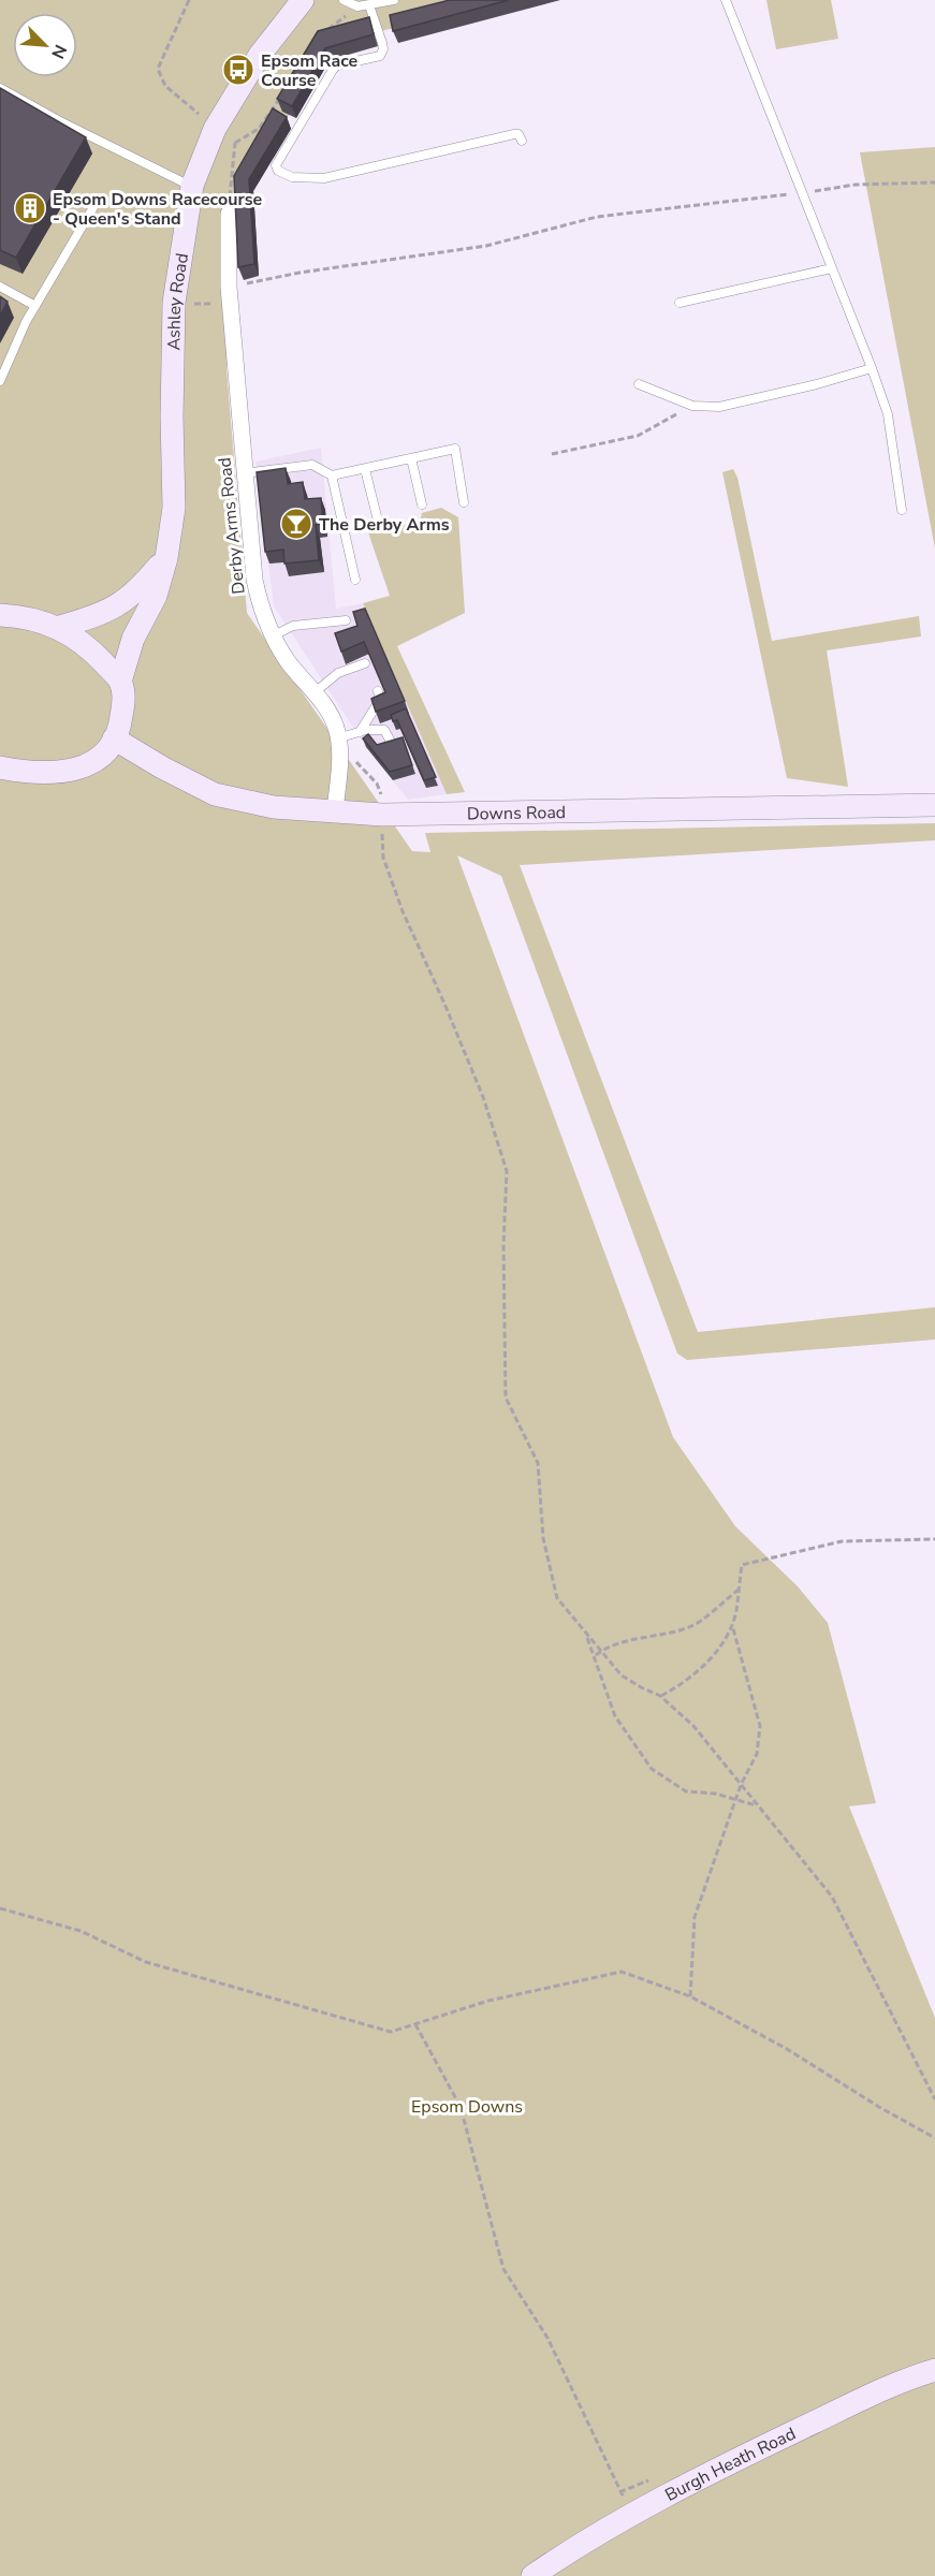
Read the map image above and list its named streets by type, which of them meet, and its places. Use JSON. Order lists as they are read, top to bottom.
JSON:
{
  "streets": {
    "main road": ["Ashley Road", "Downs Road", "Burgh Heath Road"],
    "street": ["Derby Arms Road"]
  },
  "crossings": [
    ["Derby Arms Road", "Downs Road"]
  ],
  "parks": ["Epsom Downs"],
  "places": {
    "bus stop": ["Epsom Race Course"],
    "building": ["Epsom Downs Racecourse - Queen's Stand"],
    "bar": ["The Derby Arms"]
  },
  "north": "bottom right"
}
